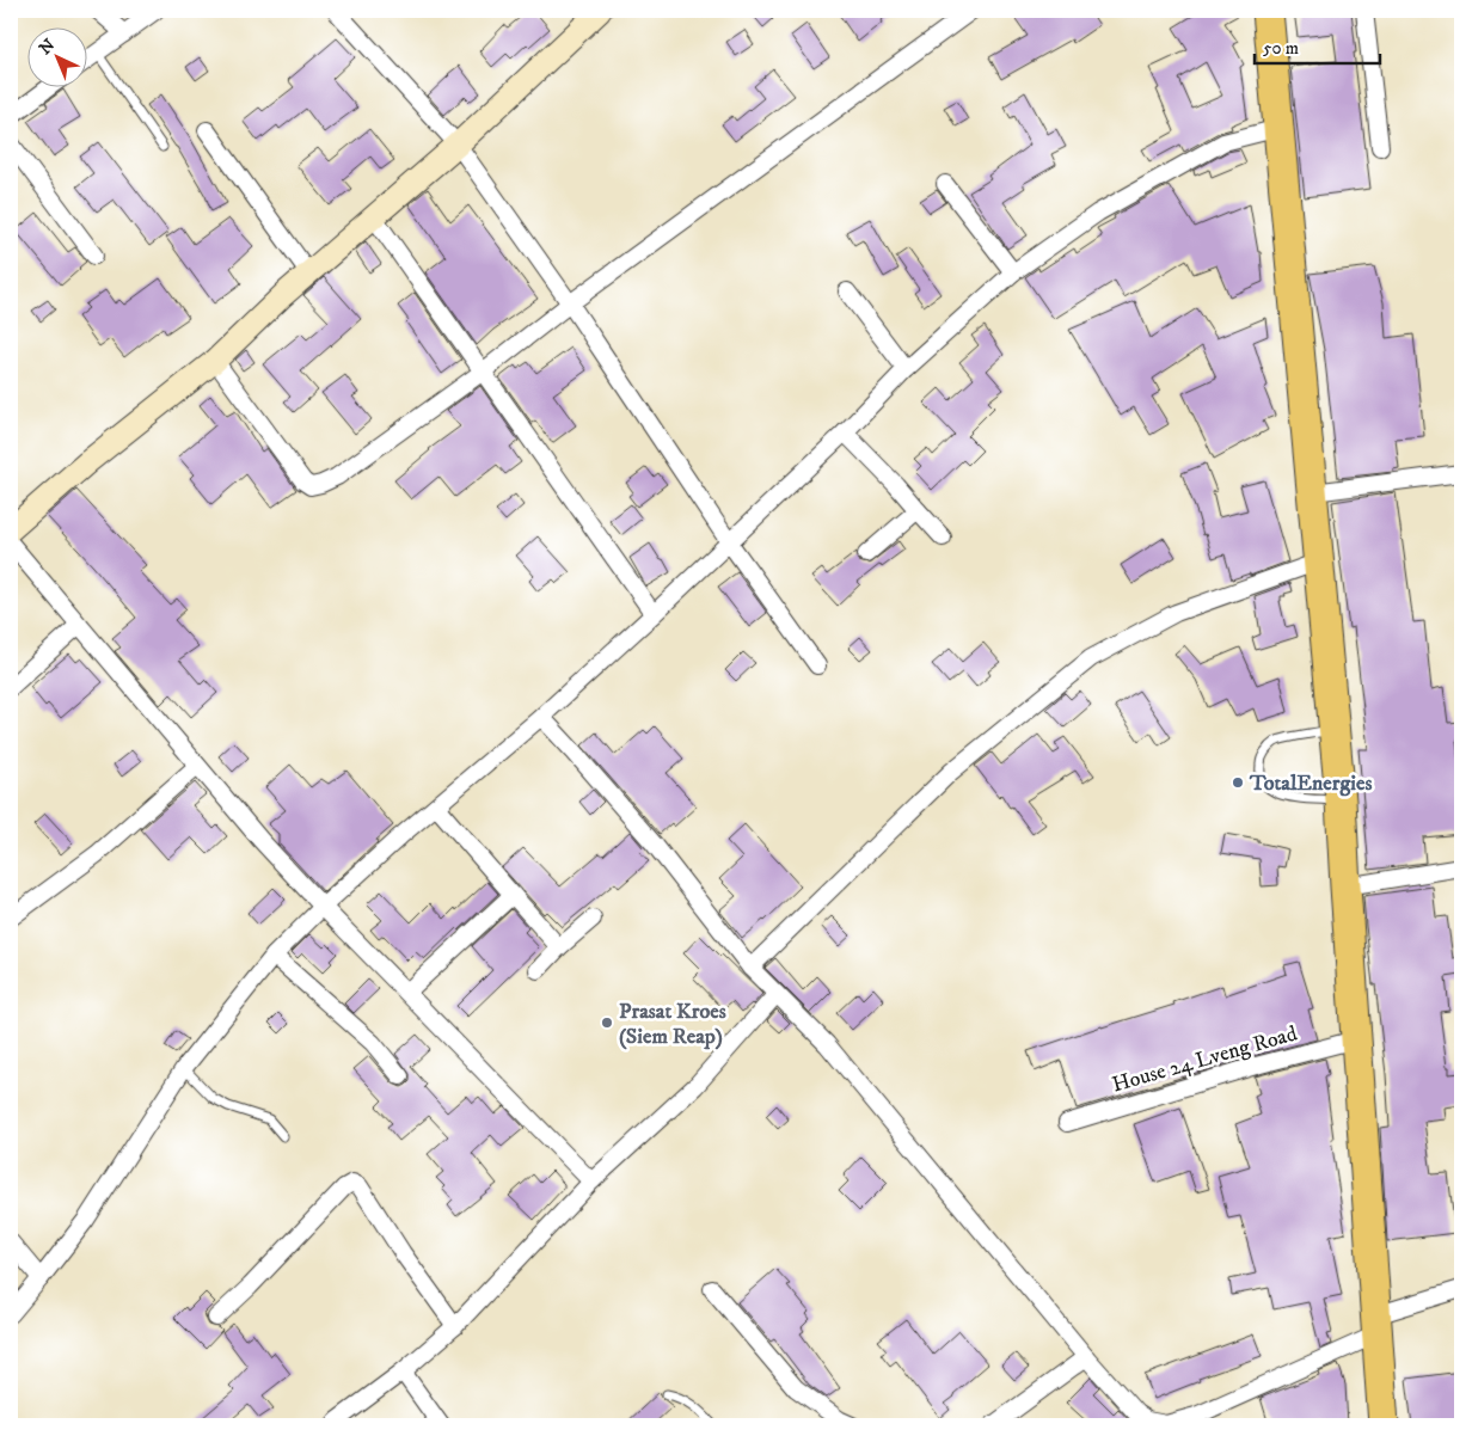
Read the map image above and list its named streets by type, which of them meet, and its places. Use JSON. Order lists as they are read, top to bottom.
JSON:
{
  "streets": {
    "street": ["House 24 Lveng Road"]
  },
  "places": ["TotalEnergies", "Prasat Kroes (Siem Reap)"],
  "scale_bar": "50 m",
  "north": "top left"
}
